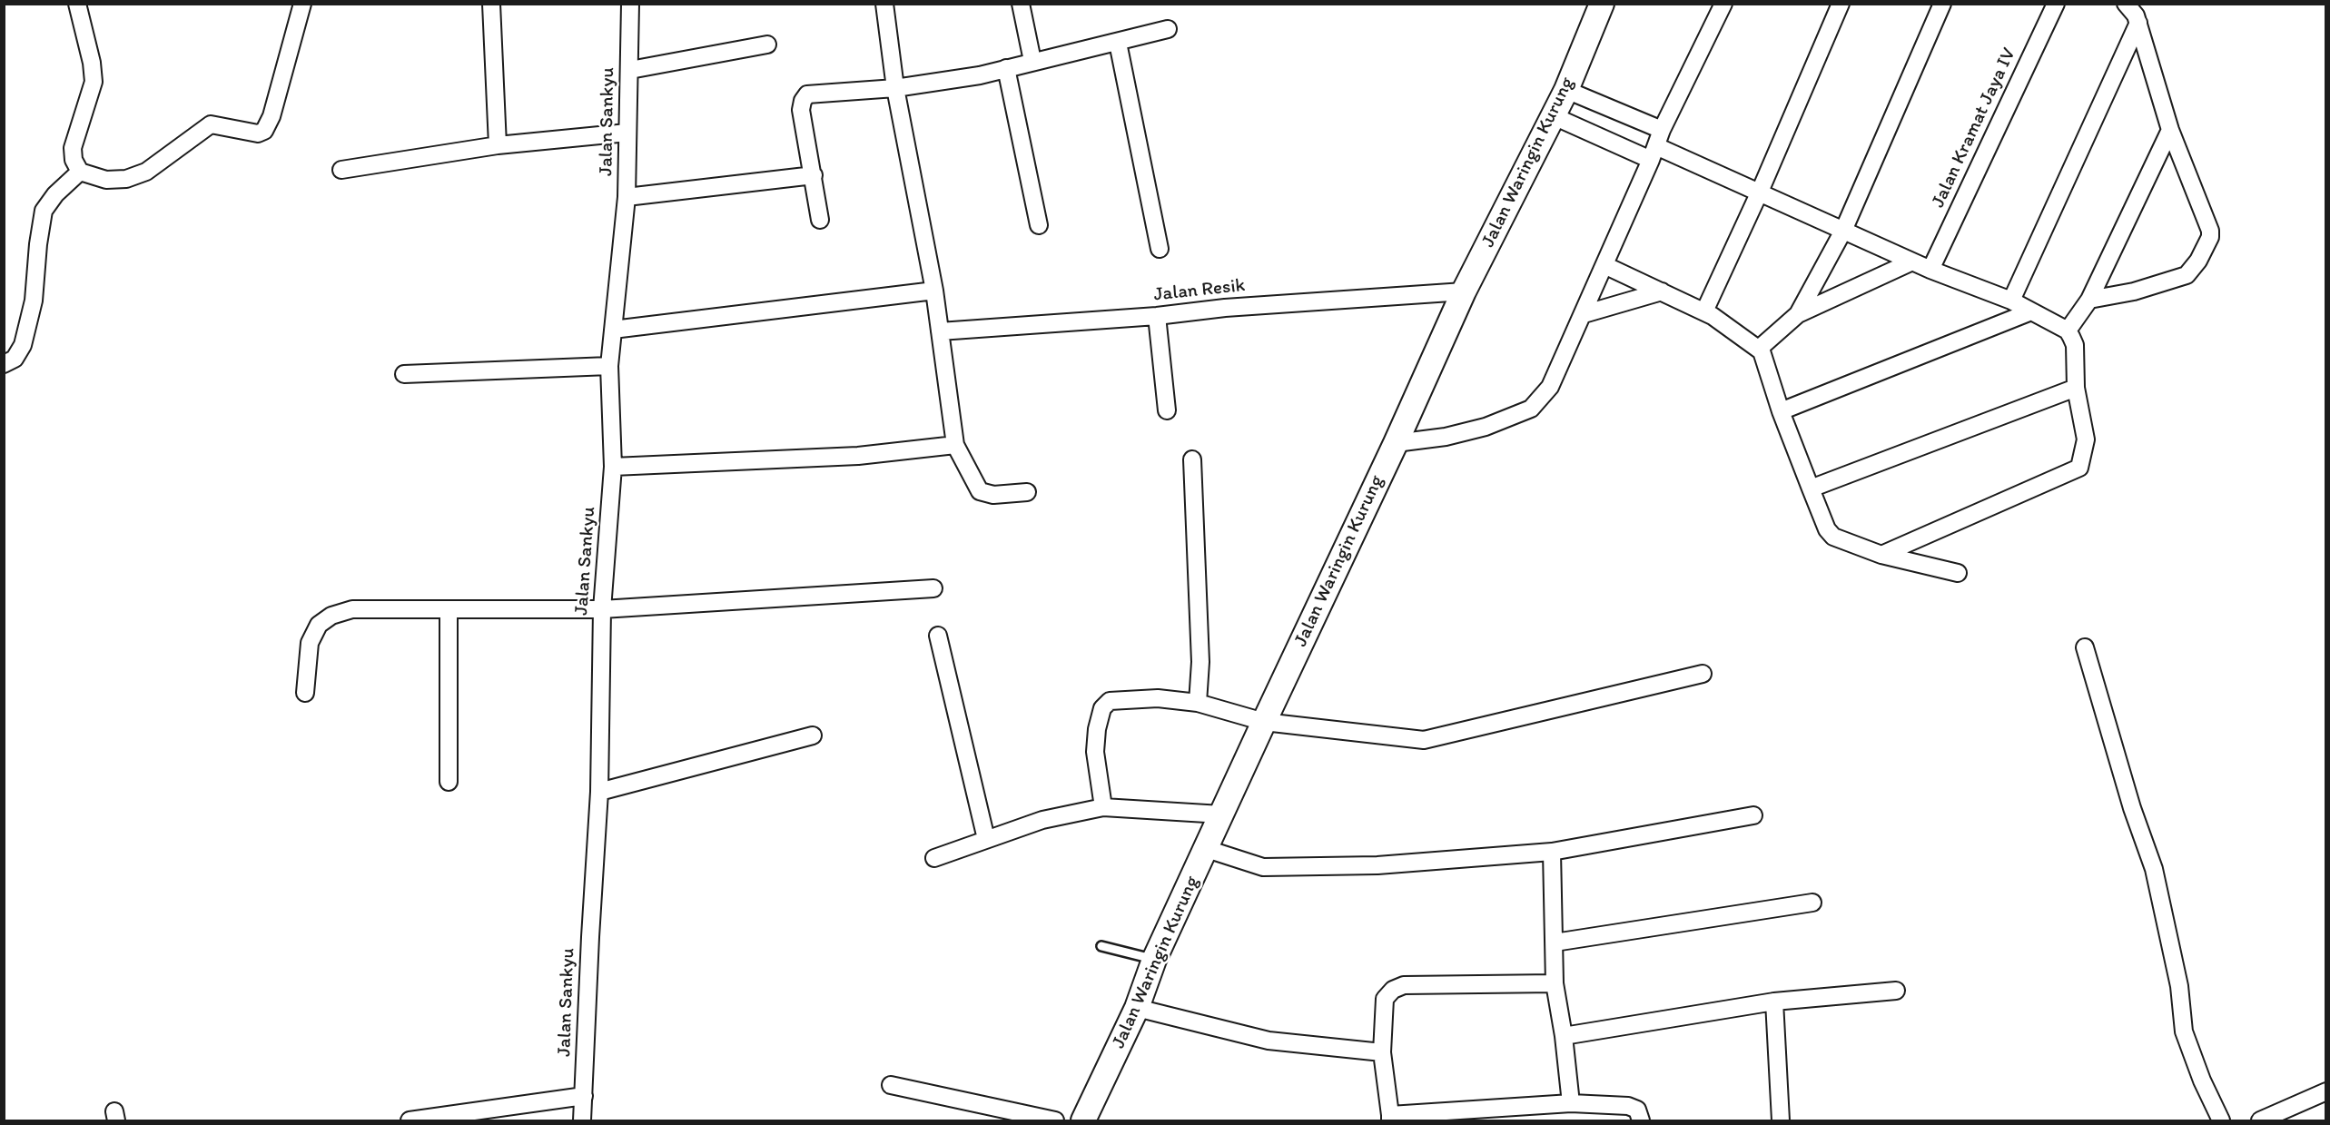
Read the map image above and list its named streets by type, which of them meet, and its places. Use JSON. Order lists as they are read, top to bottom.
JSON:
{
  "streets": {
    "street": [
      "Jalan Sankyu",
      "Jalan Kramat Jaya IV",
      "Jalan Waringin Kurung",
      "Jalan Resik"
    ]
  },
  "crossings": [
    ["Jalan Waringin Kurung", "Jalan Resik"]
  ]
}
